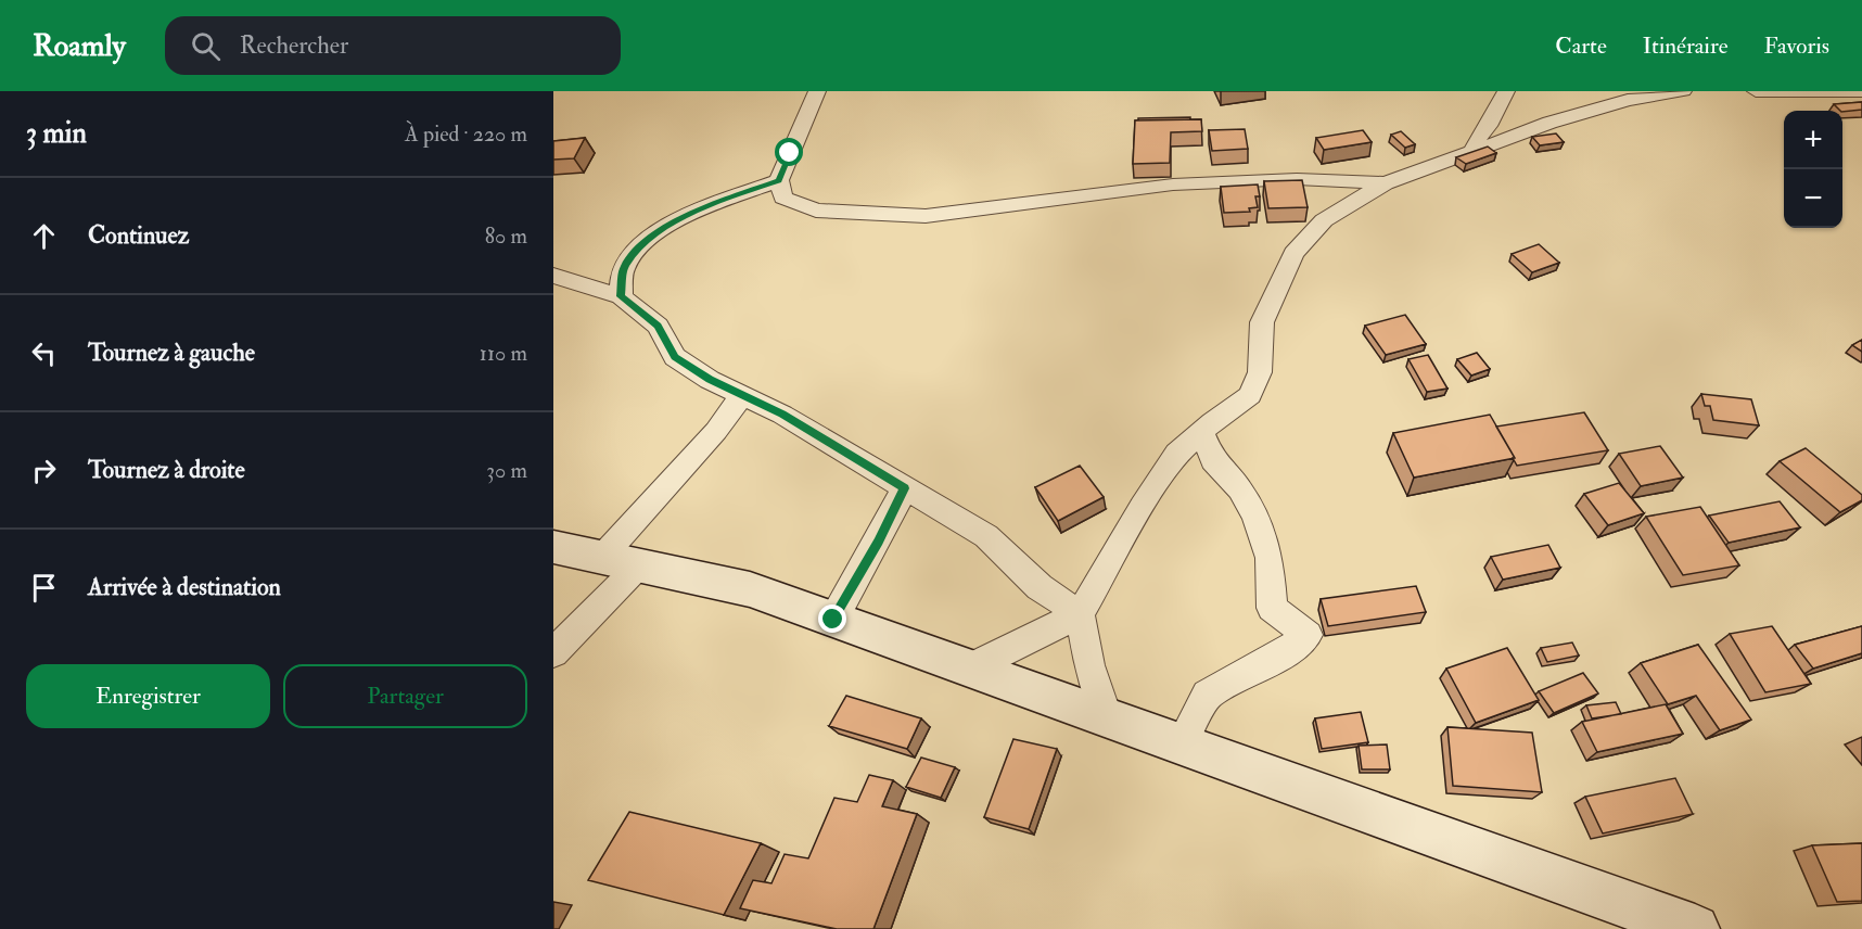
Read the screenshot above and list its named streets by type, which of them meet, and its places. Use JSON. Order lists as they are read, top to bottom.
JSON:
{
  "page": {
    "header": "Roamly",
    "search": "Rechercher",
    "nav": ["Carte", "Itinéraire", "Favoris"],
    "heading": ["3 min", "À pied · 220 m"],
    "map_buttons": ["+", "−"],
    "list": [
      ["Continuez", "80 m"],
      ["Tournez à gauche", "110 m"],
      ["Tournez à droite", "30 m"],
      "Arrivée à destination"
    ],
    "buttons": ["Enregistrer", "Partager"]
  }
}
